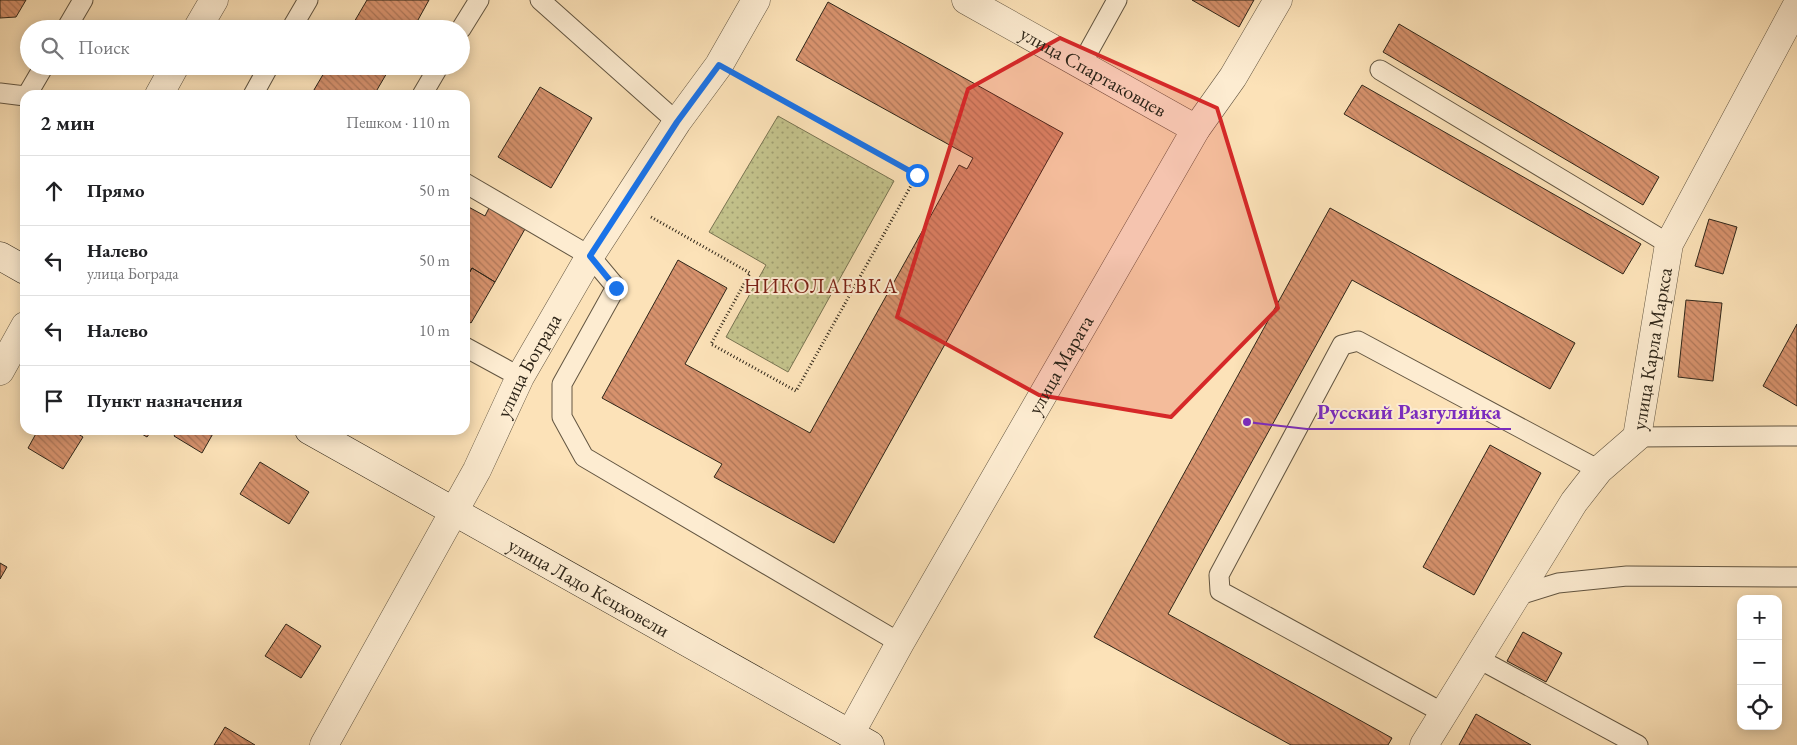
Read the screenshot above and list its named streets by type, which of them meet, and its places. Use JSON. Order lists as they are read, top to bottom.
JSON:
{
  "streets": {
    "street": [
      "улица Спартаковцев",
      "улица Карла Маркса",
      "улица Марата",
      "улица Бограда",
      "улица Ладо Кецховели"
    ]
  },
  "crossings": [
    ["улица Спартаковцев", "улица Марата"],
    ["улица Марата", "улица Ладо Кецховели"],
    ["улица Бограда", "улица Ладо Кецховели"]
  ],
  "districts": ["НИКОЛАЕВКА"],
  "places": ["Русский Разгуляйка"],
  "page": {
    "search": "Поиск",
    "heading": ["2 мин", "Пешком · 110 m"],
    "list": [
      ["Прямо", "50 m"],
      ["Налево", "улица Бограда", "50 m"],
      ["Налево", "10 m"],
      "Пункт назначения"
    ],
    "map_buttons": ["+", "−"]
  }
}
